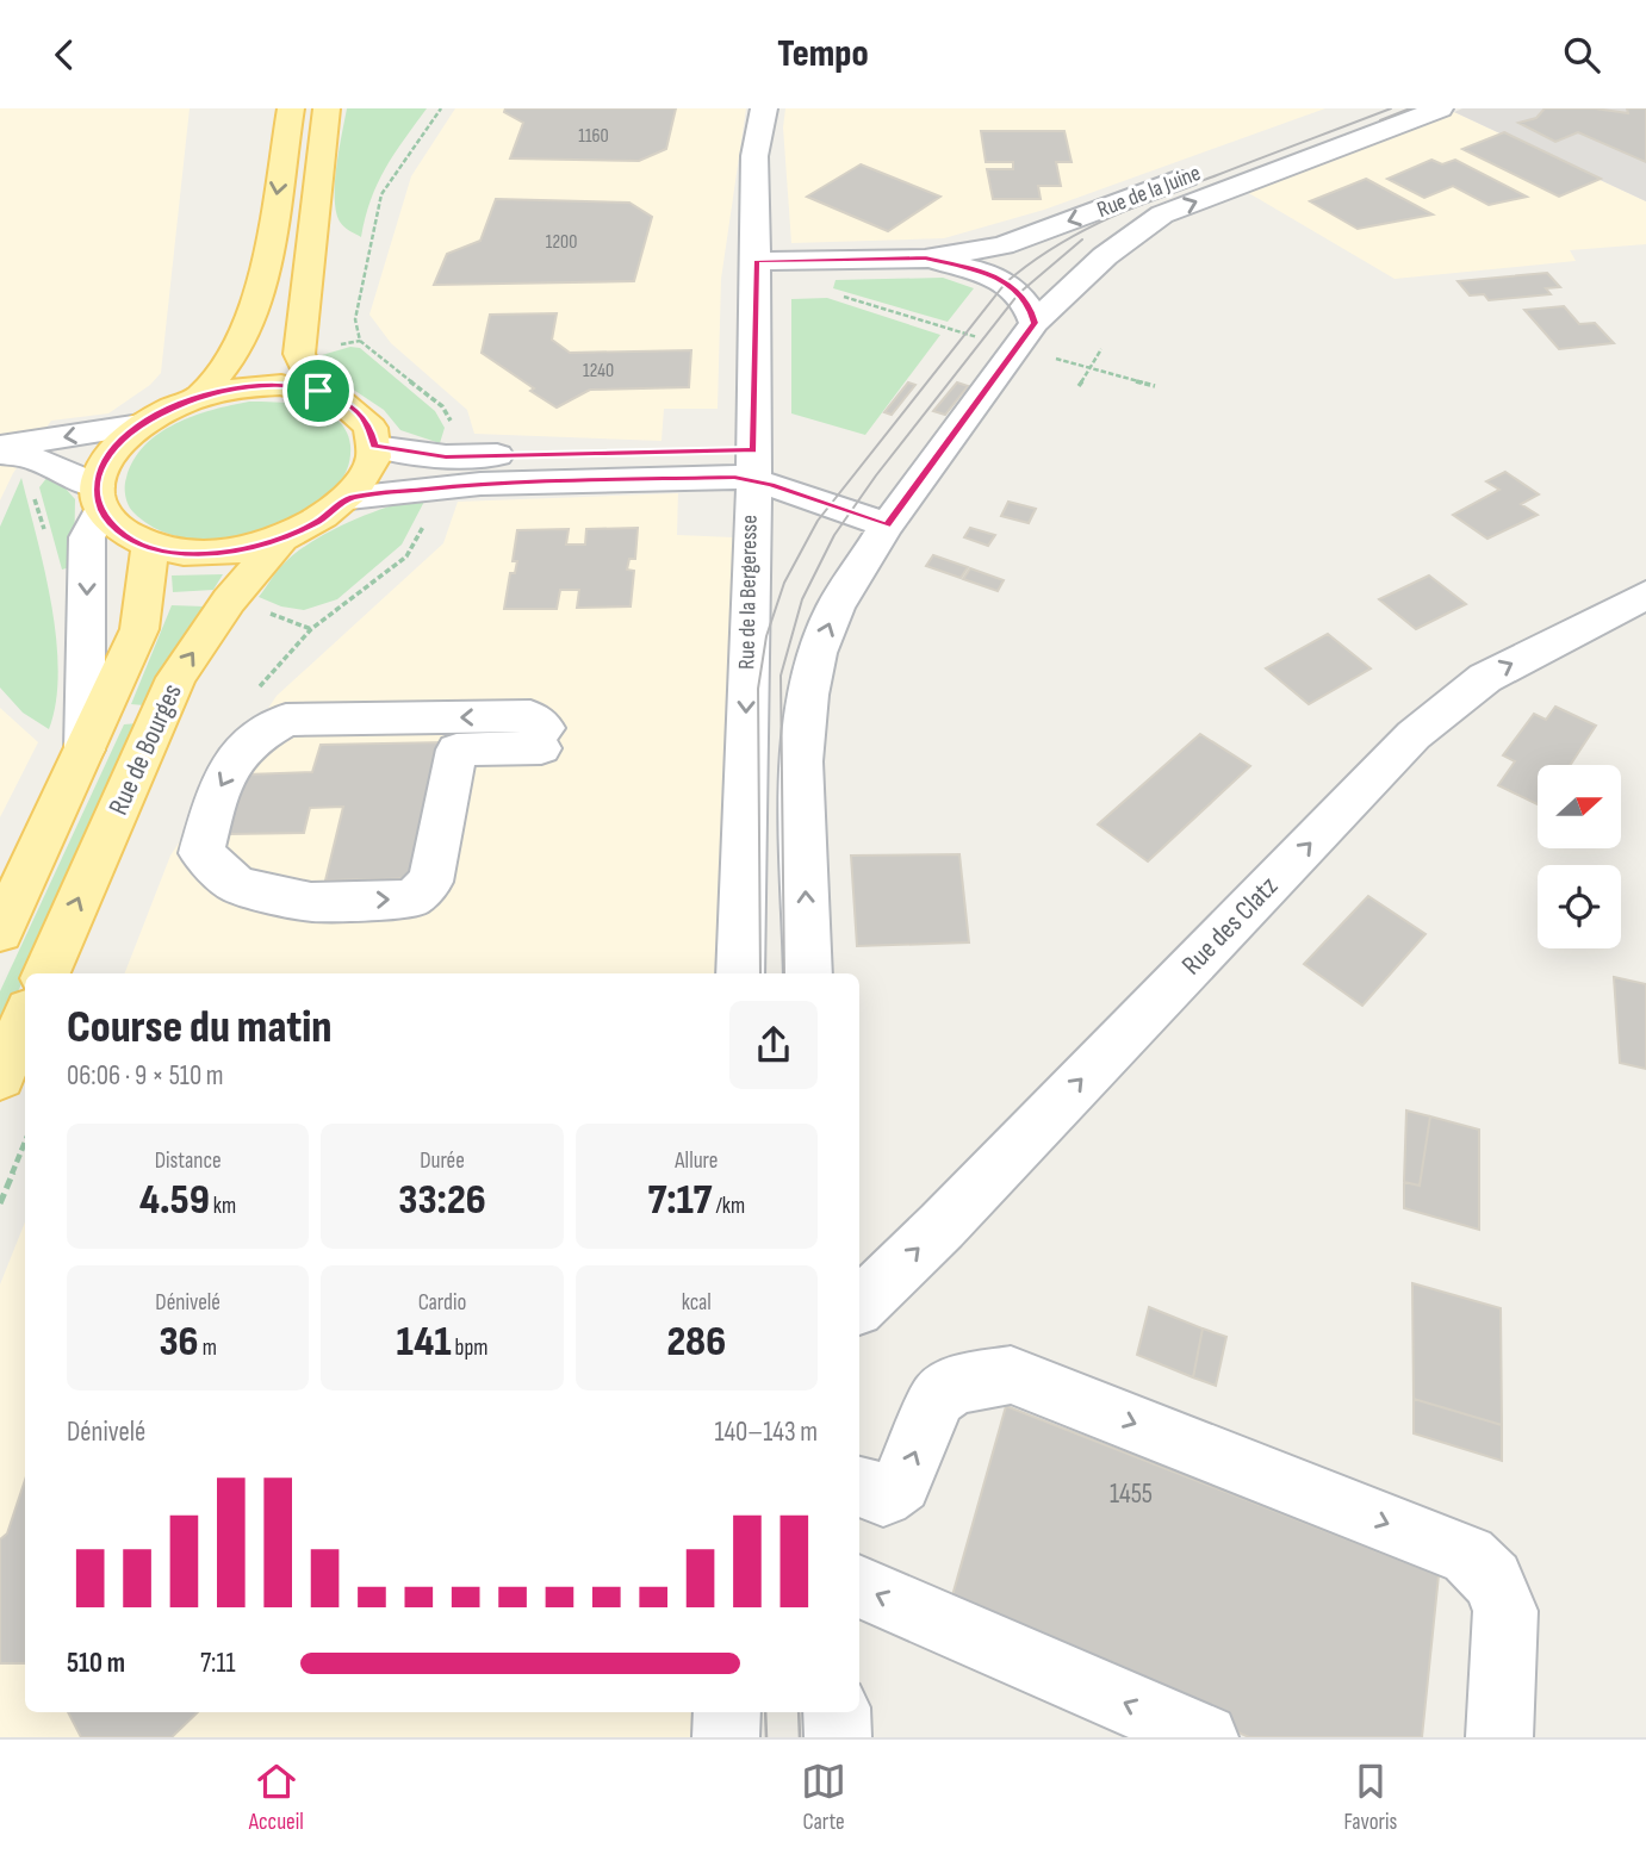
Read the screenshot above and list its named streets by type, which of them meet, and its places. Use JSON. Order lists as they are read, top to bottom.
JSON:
{
  "streets": {
    "main road": ["Rue de Bourges"],
    "street": ["Rue de la Juine", "Rue de la Bergeresse", "Rue des Clatz"]
  },
  "crossings": [
    ["Rue de la Juine", "Rue de la Bergeresse"]
  ],
  "one_way": ["Rue des Clatz"],
  "house_numbers": [
    "1160",
    "1200",
    "1240",
    "1455"
  ],
  "north": "right",
  "page": {
    "header": "Tempo",
    "heading": ["Course du matin", "06:06 · 9 × 510 m"],
    "stats": [
      ["Distance", "4.59 km"],
      ["Durée", "33:26"],
      ["Allure", "7:17 /km"],
      ["Dénivelé", "36 m"],
      ["Cardio", "141 bpm"],
      ["kcal", "286"]
    ],
    "chart": ["Dénivelé", "140–143 m"],
    "list": [
      {
        "name": "510 m",
        "note": "7:11"
      }
    ],
    "tabs": ["Accueil", "Carte", "Favoris"]
  }
}
